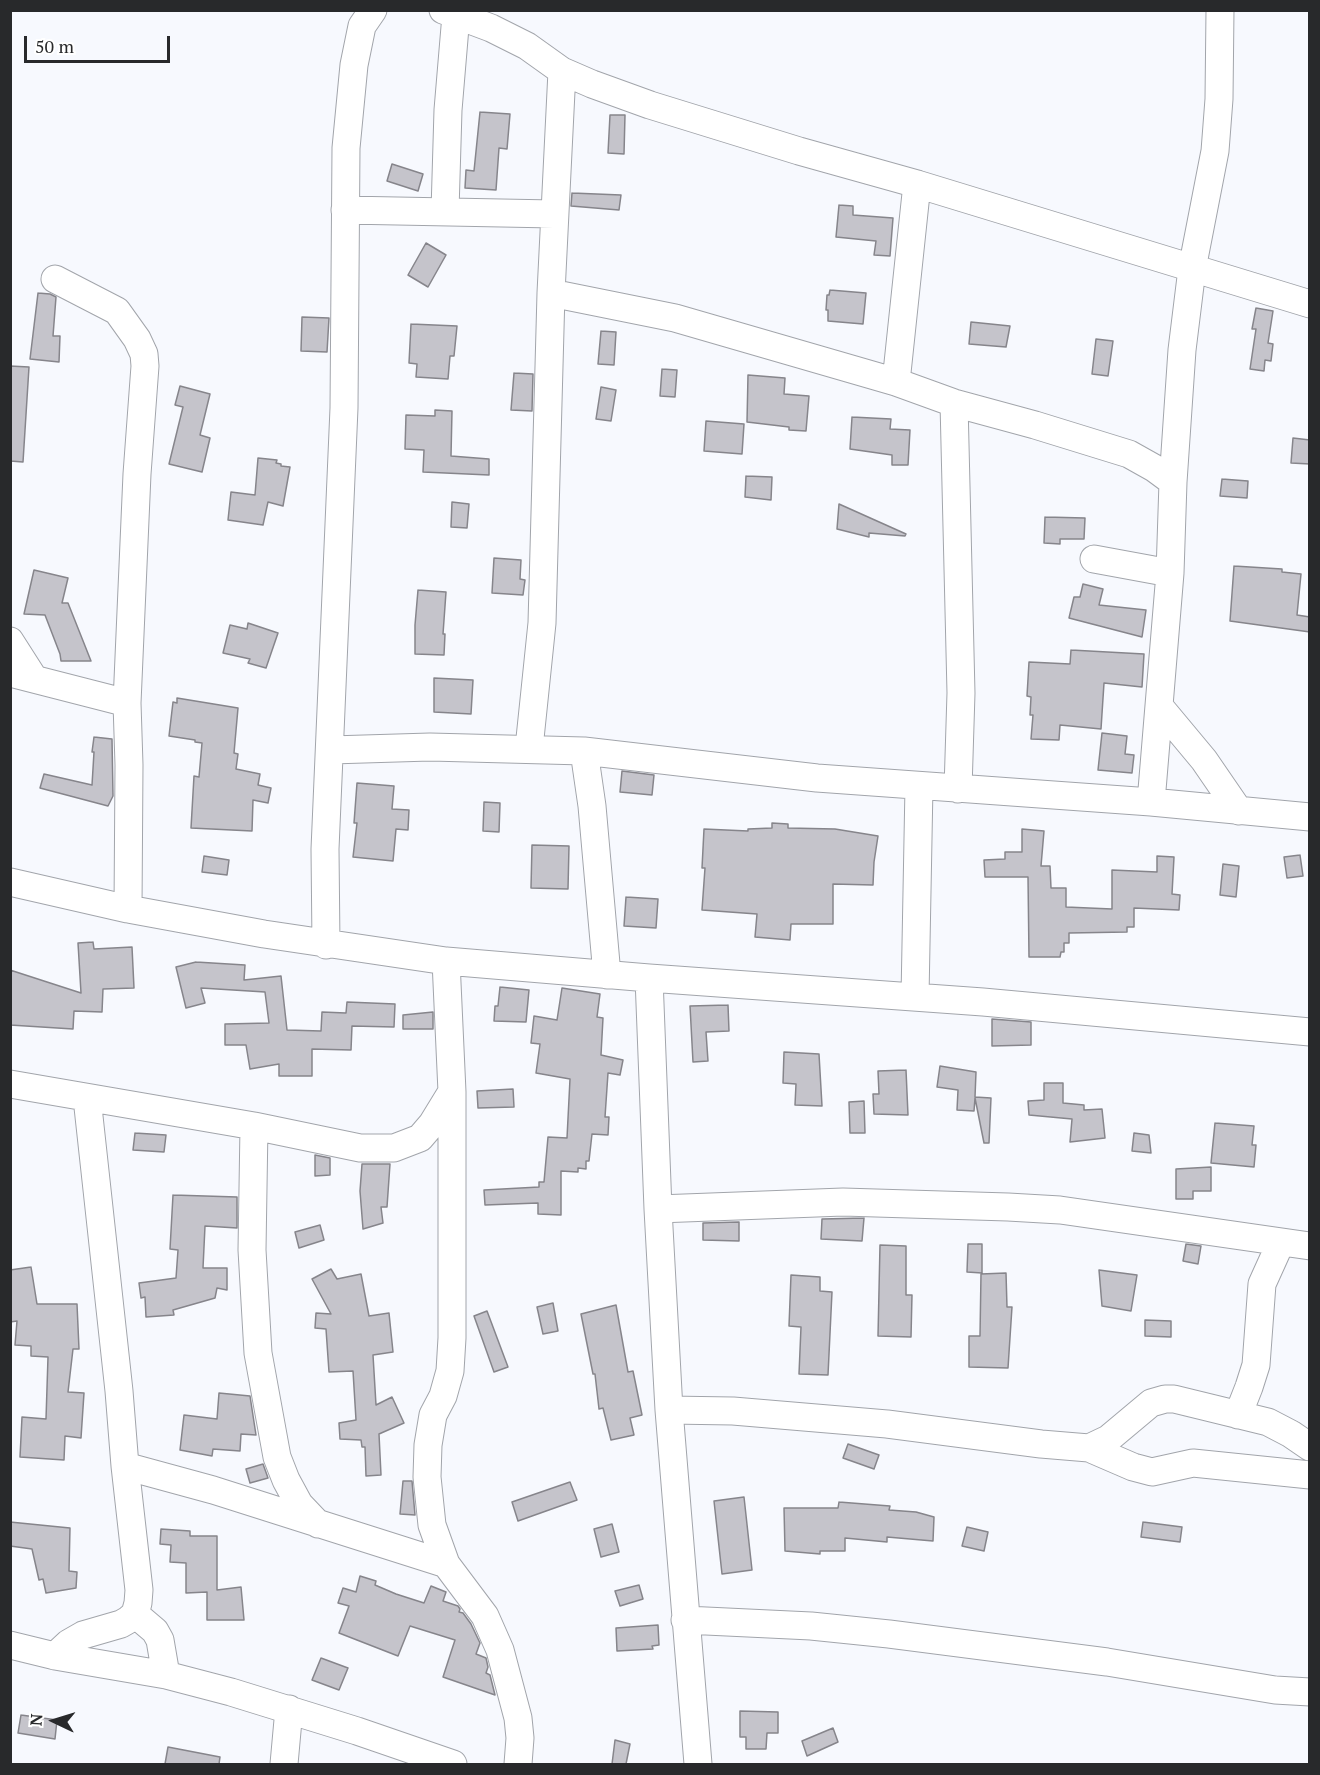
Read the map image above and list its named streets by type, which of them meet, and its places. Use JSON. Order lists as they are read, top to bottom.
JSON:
{
  "scale_bar": "50 m",
  "north": "left"
}
